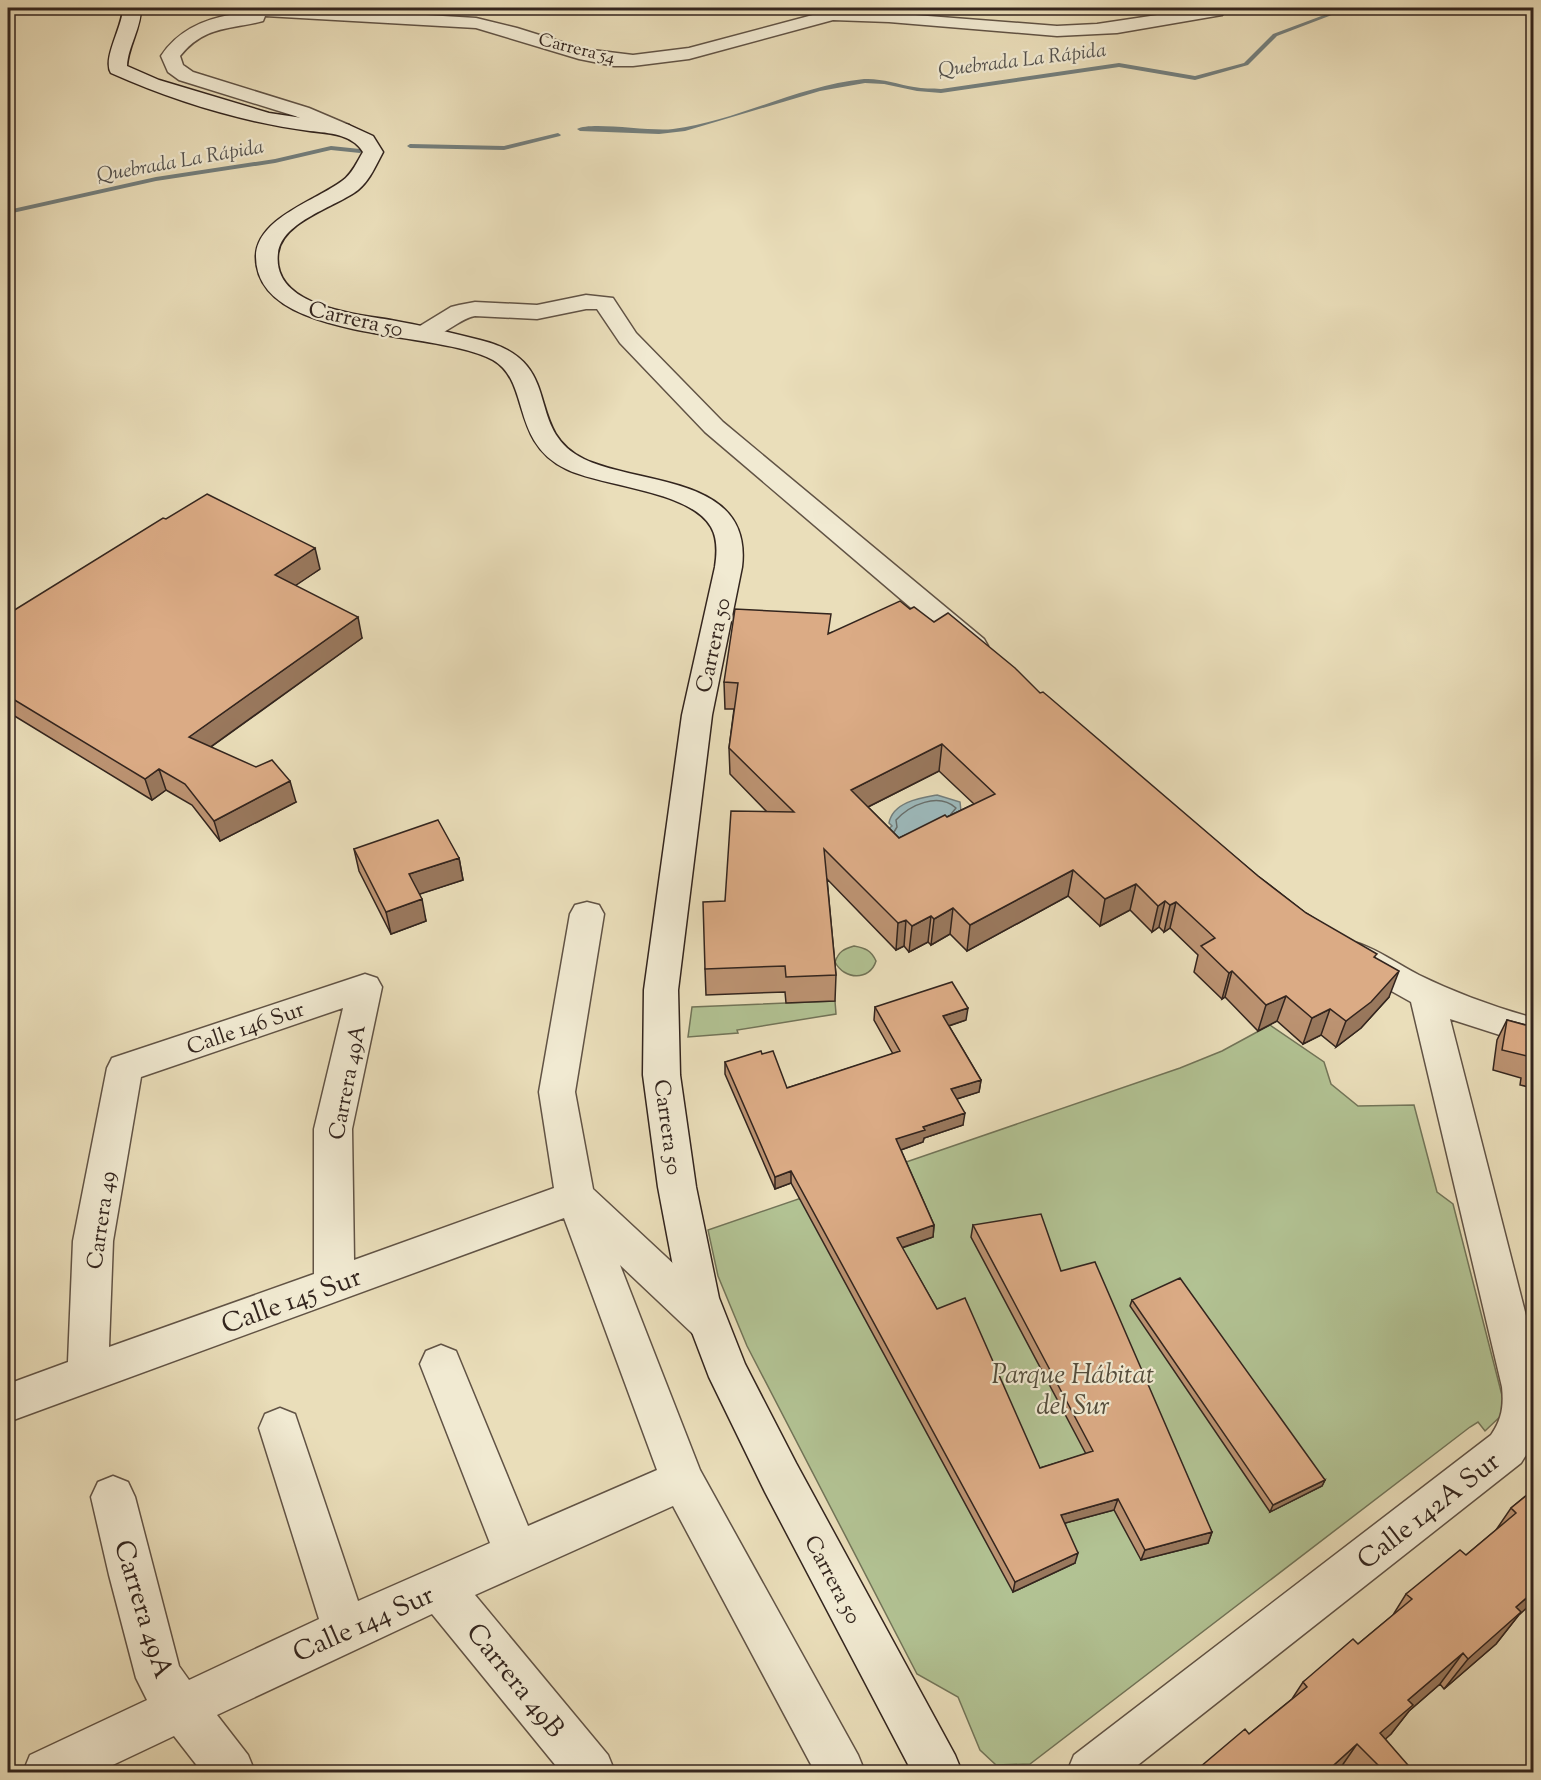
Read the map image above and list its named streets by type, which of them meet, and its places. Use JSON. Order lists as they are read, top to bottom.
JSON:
{
  "streets": {
    "street": [
      "Carrera 54",
      "Carrera 50",
      "Calle 146 Sur",
      "Carrera 49A",
      "Carrera 49",
      "Calle 145 Sur",
      "Calle 142A Sur",
      "Calle 144 Sur",
      "Carrera 49B"
    ]
  },
  "crossings": [
    ["Calle 146 Sur", "Carrera 49A"],
    ["Calle 146 Sur", "Carrera 49"],
    ["Carrera 49A", "Calle 145 Sur"],
    ["Carrera 49A", "Calle 144 Sur"],
    ["Carrera 49", "Calle 145 Sur"],
    ["Calle 144 Sur", "Carrera 49B"]
  ],
  "water": ["Quebrada La Rápida"],
  "parks": ["Parque Hábitat del Sur"]
}
